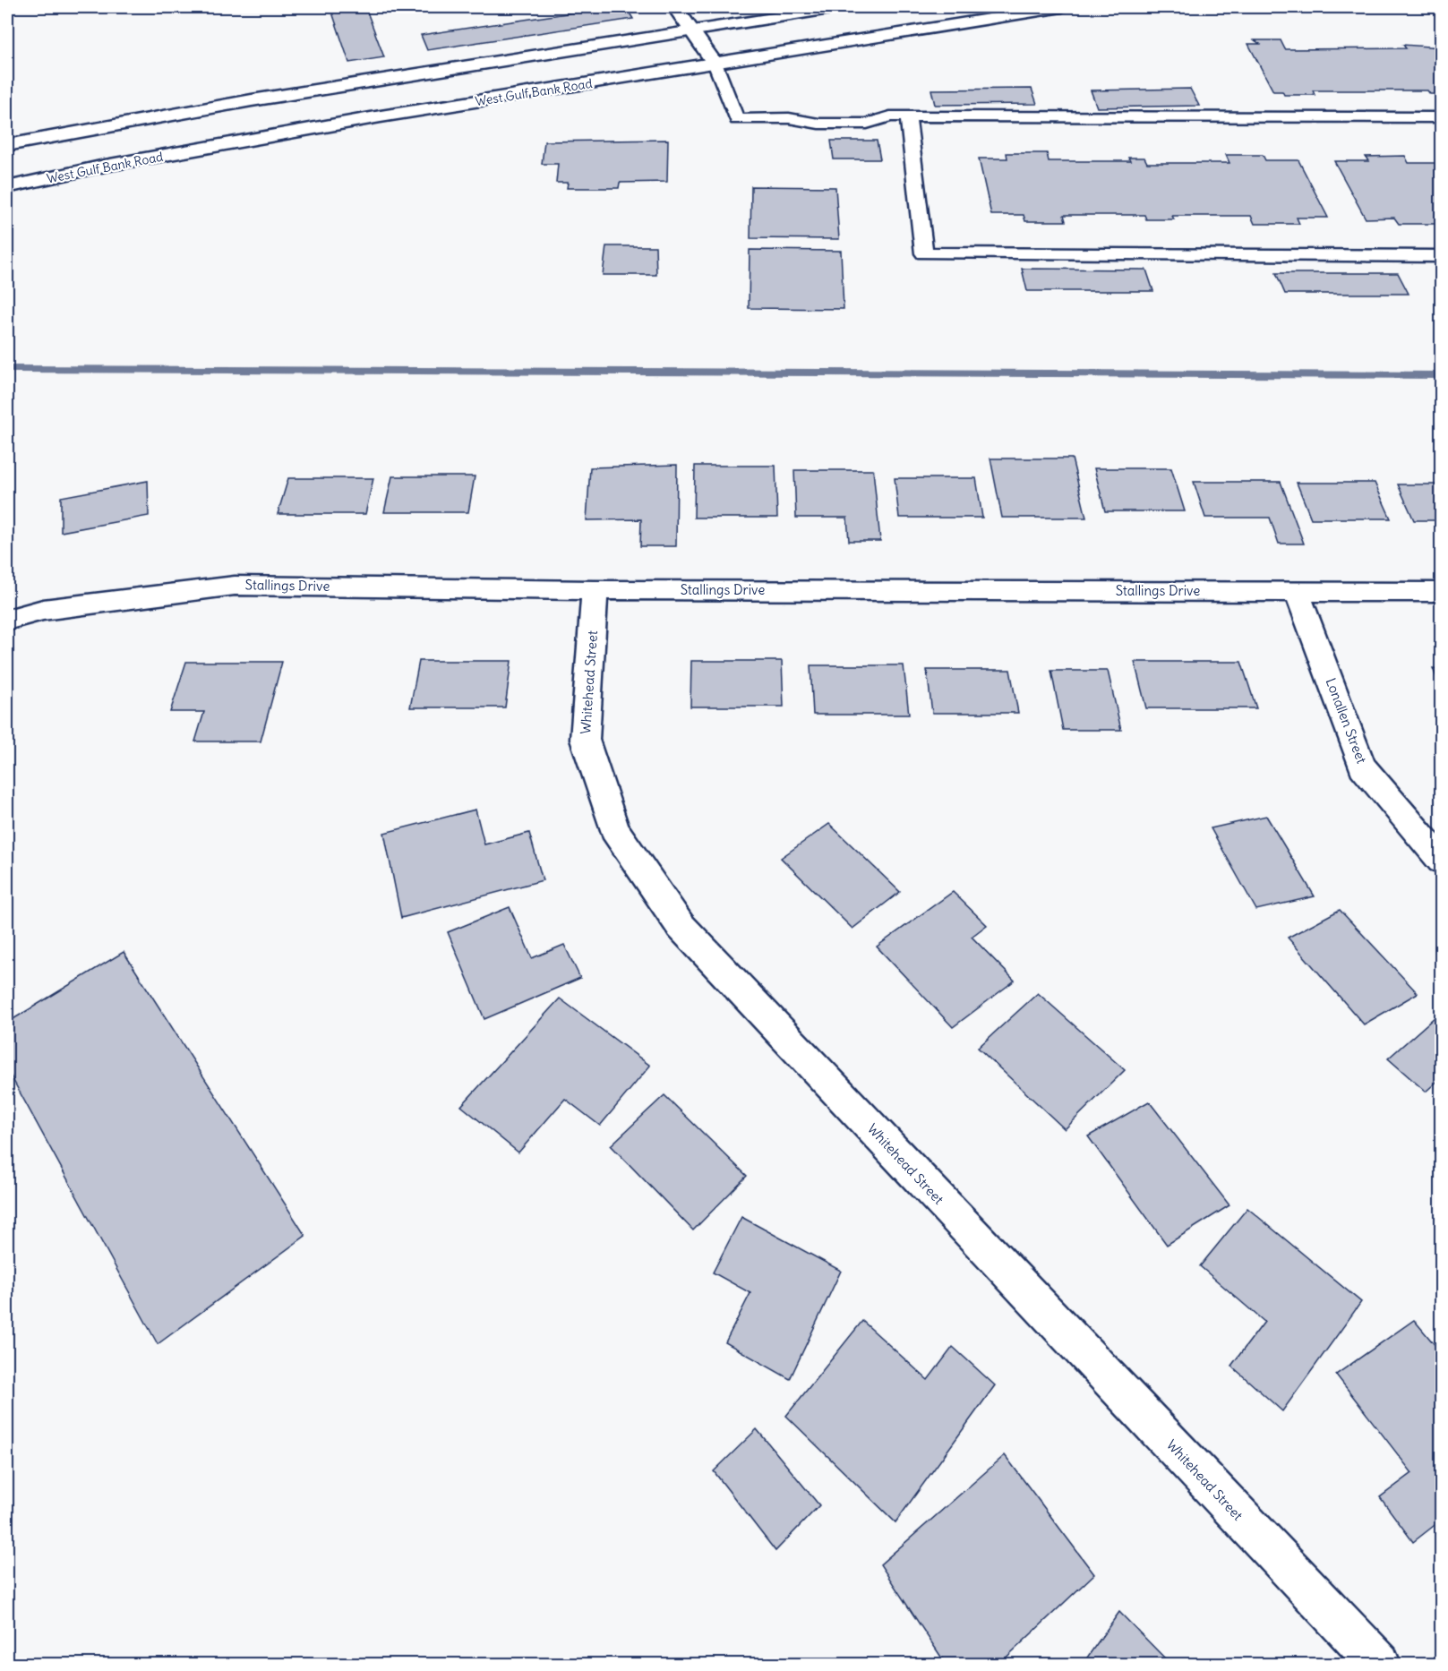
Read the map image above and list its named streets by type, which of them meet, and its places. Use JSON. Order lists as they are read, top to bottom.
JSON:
{
  "streets": {
    "street": [
      "West Gulf Bank Road",
      "Stallings Drive",
      "Whitehead Street",
      "Lonallen Street"
    ]
  },
  "crossings": [
    ["Stallings Drive", "Whitehead Street"],
    ["Stallings Drive", "Lonallen Street"]
  ]
}
